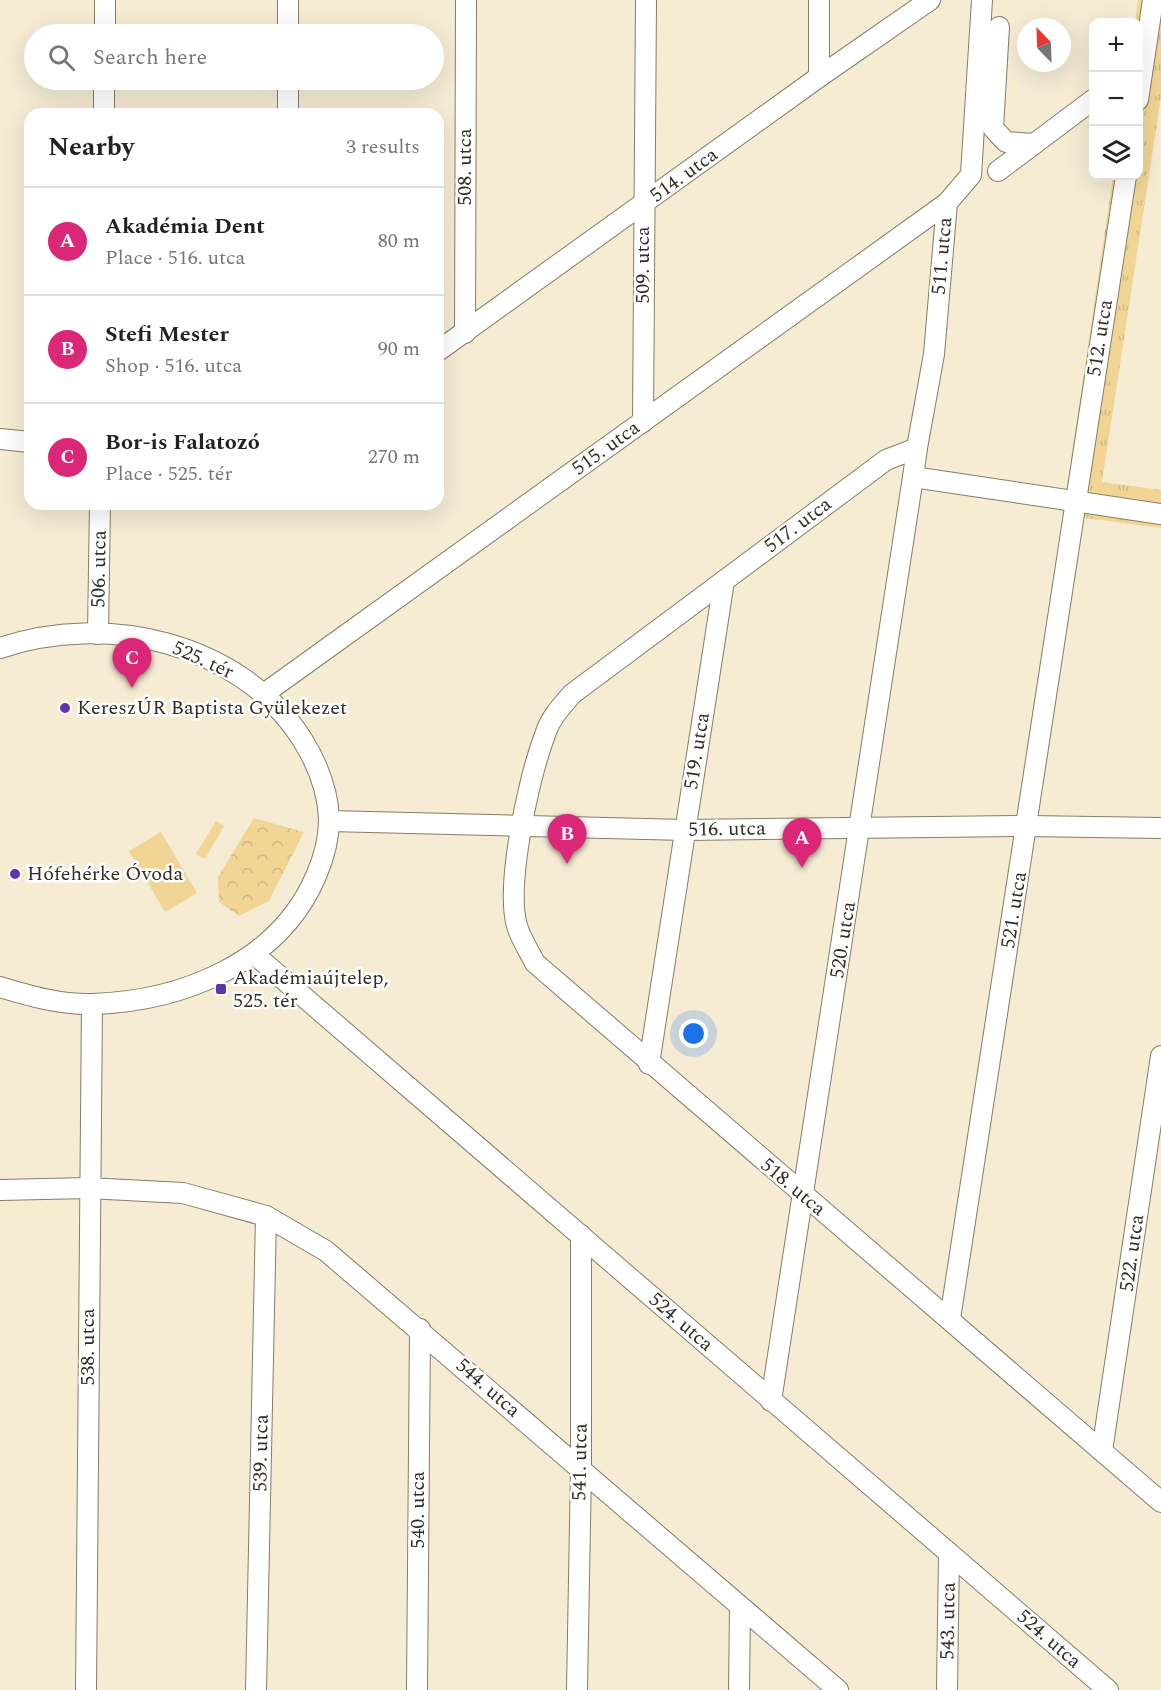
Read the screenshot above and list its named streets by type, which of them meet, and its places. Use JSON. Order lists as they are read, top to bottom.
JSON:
{
  "streets": {
    "street": [
      "508. utca",
      "514. utca",
      "511. utca",
      "509. utca",
      "512. utca",
      "515. utca",
      "517. utca",
      "506. utca",
      "525. tér",
      "519. utca",
      "516. utca",
      "521. utca",
      "520. utca",
      "518. utca",
      "522. utca",
      "524. utca",
      "538. utca",
      "544. utca",
      "539. utca",
      "541. utca",
      "540. utca",
      "543. utca"
    ]
  },
  "crossings": [
    ["508. utca", "514. utca"],
    ["514. utca", "509. utca"],
    ["511. utca", "515. utca"],
    ["511. utca", "517. utca"],
    ["509. utca", "515. utca"],
    ["512. utca", "521. utca"],
    ["515. utca", "525. tér"],
    ["517. utca", "519. utca"],
    ["517. utca", "516. utca"],
    ["517. utca", "518. utca"],
    ["506. utca", "525. tér"],
    ["525. tér", "516. utca"],
    ["525. tér", "524. utca"],
    ["525. tér", "538. utca"],
    ["519. utca", "516. utca"],
    ["519. utca", "518. utca"],
    ["516. utca", "521. utca"],
    ["516. utca", "520. utca"],
    ["516. utca", "518. utca"],
    ["521. utca", "518. utca"],
    ["520. utca", "518. utca"],
    ["520. utca", "524. utca"],
    ["518. utca", "522. utca"],
    ["524. utca", "541. utca"],
    ["524. utca", "543. utca"],
    ["538. utca", "544. utca"],
    ["544. utca", "539. utca"],
    ["544. utca", "541. utca"],
    ["544. utca", "540. utca"]
  ],
  "places": {
    "other": ["KereszÚR Baptista Gyülekezet", "Hófehérke Óvoda"],
    "transit": ["Akadémiaújtelep, 525. tér"]
  },
  "north": "top left",
  "page": {
    "map_buttons": ["+", "−"],
    "search": "Search here",
    "heading": ["Nearby", "3 results"],
    "list": [
      {
        "mark": "A",
        "name": "Akadémia Dent",
        "note": "Place · 516. utca",
        "value": "80 m"
      },
      {
        "mark": "B",
        "name": "Stefi Mester",
        "note": "Shop · 516. utca",
        "value": "90 m"
      },
      {
        "mark": "C",
        "name": "Bor-is Falatozó",
        "note": "Place · 525. tér",
        "value": "270 m"
      }
    ],
    "pins": ["C", "B", "A"]
  }
}
